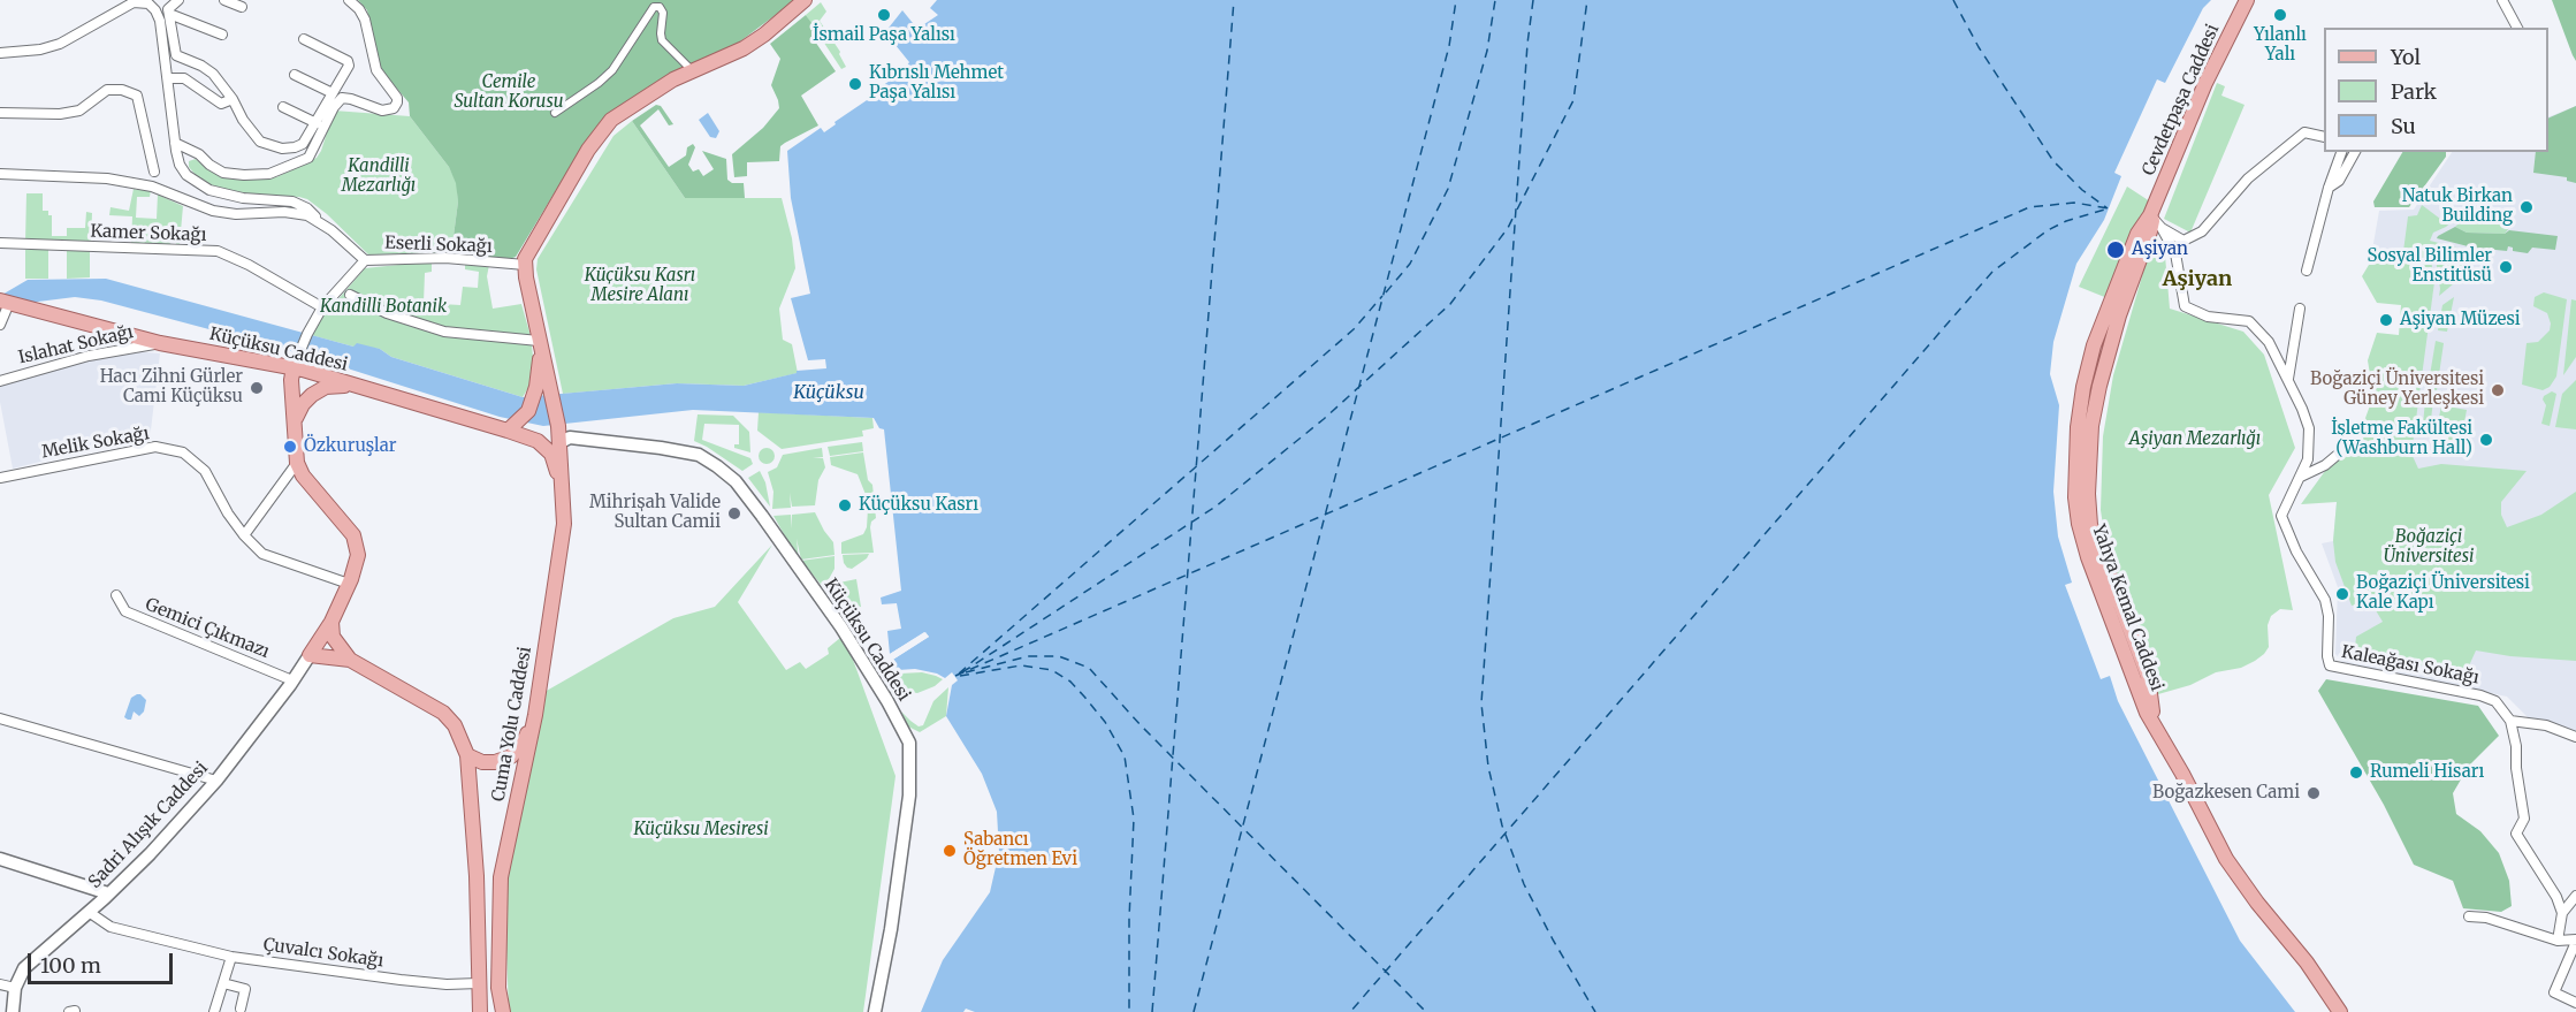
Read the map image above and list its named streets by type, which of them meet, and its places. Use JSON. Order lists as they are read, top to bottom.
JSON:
{
  "streets": {
    "main road": [
      "Cevdetpaşa Caddesi",
      "Küçüksu Caddesi",
      "Yahya Kemal Caddesi",
      "Cuma Yolu Caddesi"
    ],
    "street": [
      "Kamer Sokağı",
      "Eserli Sokağı",
      "Islahat Sokağı",
      "Melik Sokağı",
      "Gemici Çıkmazı",
      "Kaleağası Sokağı",
      "Sadri Alışık Caddesi",
      "Çuvalcı Sokağı"
    ]
  },
  "crossings": [
    ["Cevdetpaşa Caddesi", "Yahya Kemal Caddesi"],
    ["Eserli Sokağı", "Cuma Yolu Caddesi"],
    ["Islahat Sokağı", "Küçüksu Caddesi"],
    ["Küçüksu Caddesi", "Cuma Yolu Caddesi"],
    ["Gemici Çıkmazı", "Sadri Alışık Caddesi"],
    ["Cuma Yolu Caddesi", "Çuvalcı Sokağı"],
    ["Sadri Alışık Caddesi", "Çuvalcı Sokağı"]
  ],
  "districts": ["Aşiyan"],
  "water": ["Küçüksu"],
  "parks": [
    "Cemile Sultan Korusu",
    "Kandilli Mezarlığı",
    "Küçüksu Kasrı Mesire Alanı",
    "Kandilli Botanik",
    "Aşiyan Mezarlığı",
    "Boğaziçi Üniversitesi",
    "Küçüksu Mesiresi"
  ],
  "places": [
    "İsmail Paşa Yalısı",
    "Yılanlı Yalı",
    "Kıbrıslı Mehmet Paşa Yalısı",
    "Natuk Birkan Building",
    "Aşiyan",
    "Sosyal Bilimler Enstitüsü",
    "Aşiyan Müzesi",
    "Hacı Zihni Gürler Cami Küçüksu",
    "Boğaziçi Üniversitesi Güney Yerleşkesi",
    "İşletme Fakültesi (Washburn Hall)",
    "Özkuruşlar",
    "Küçüksu Kasrı",
    "Mihrişah Valide Sultan Camii",
    "Boğaziçi Üniversitesi Kale Kapı",
    "Rumeli Hisarı",
    "Boğazkesen Cami",
    "Sabancı Öğretmen Evi"
  ],
  "legend": ["Yol", "Park", "Su"],
  "scale_bar": "100 m"
}
